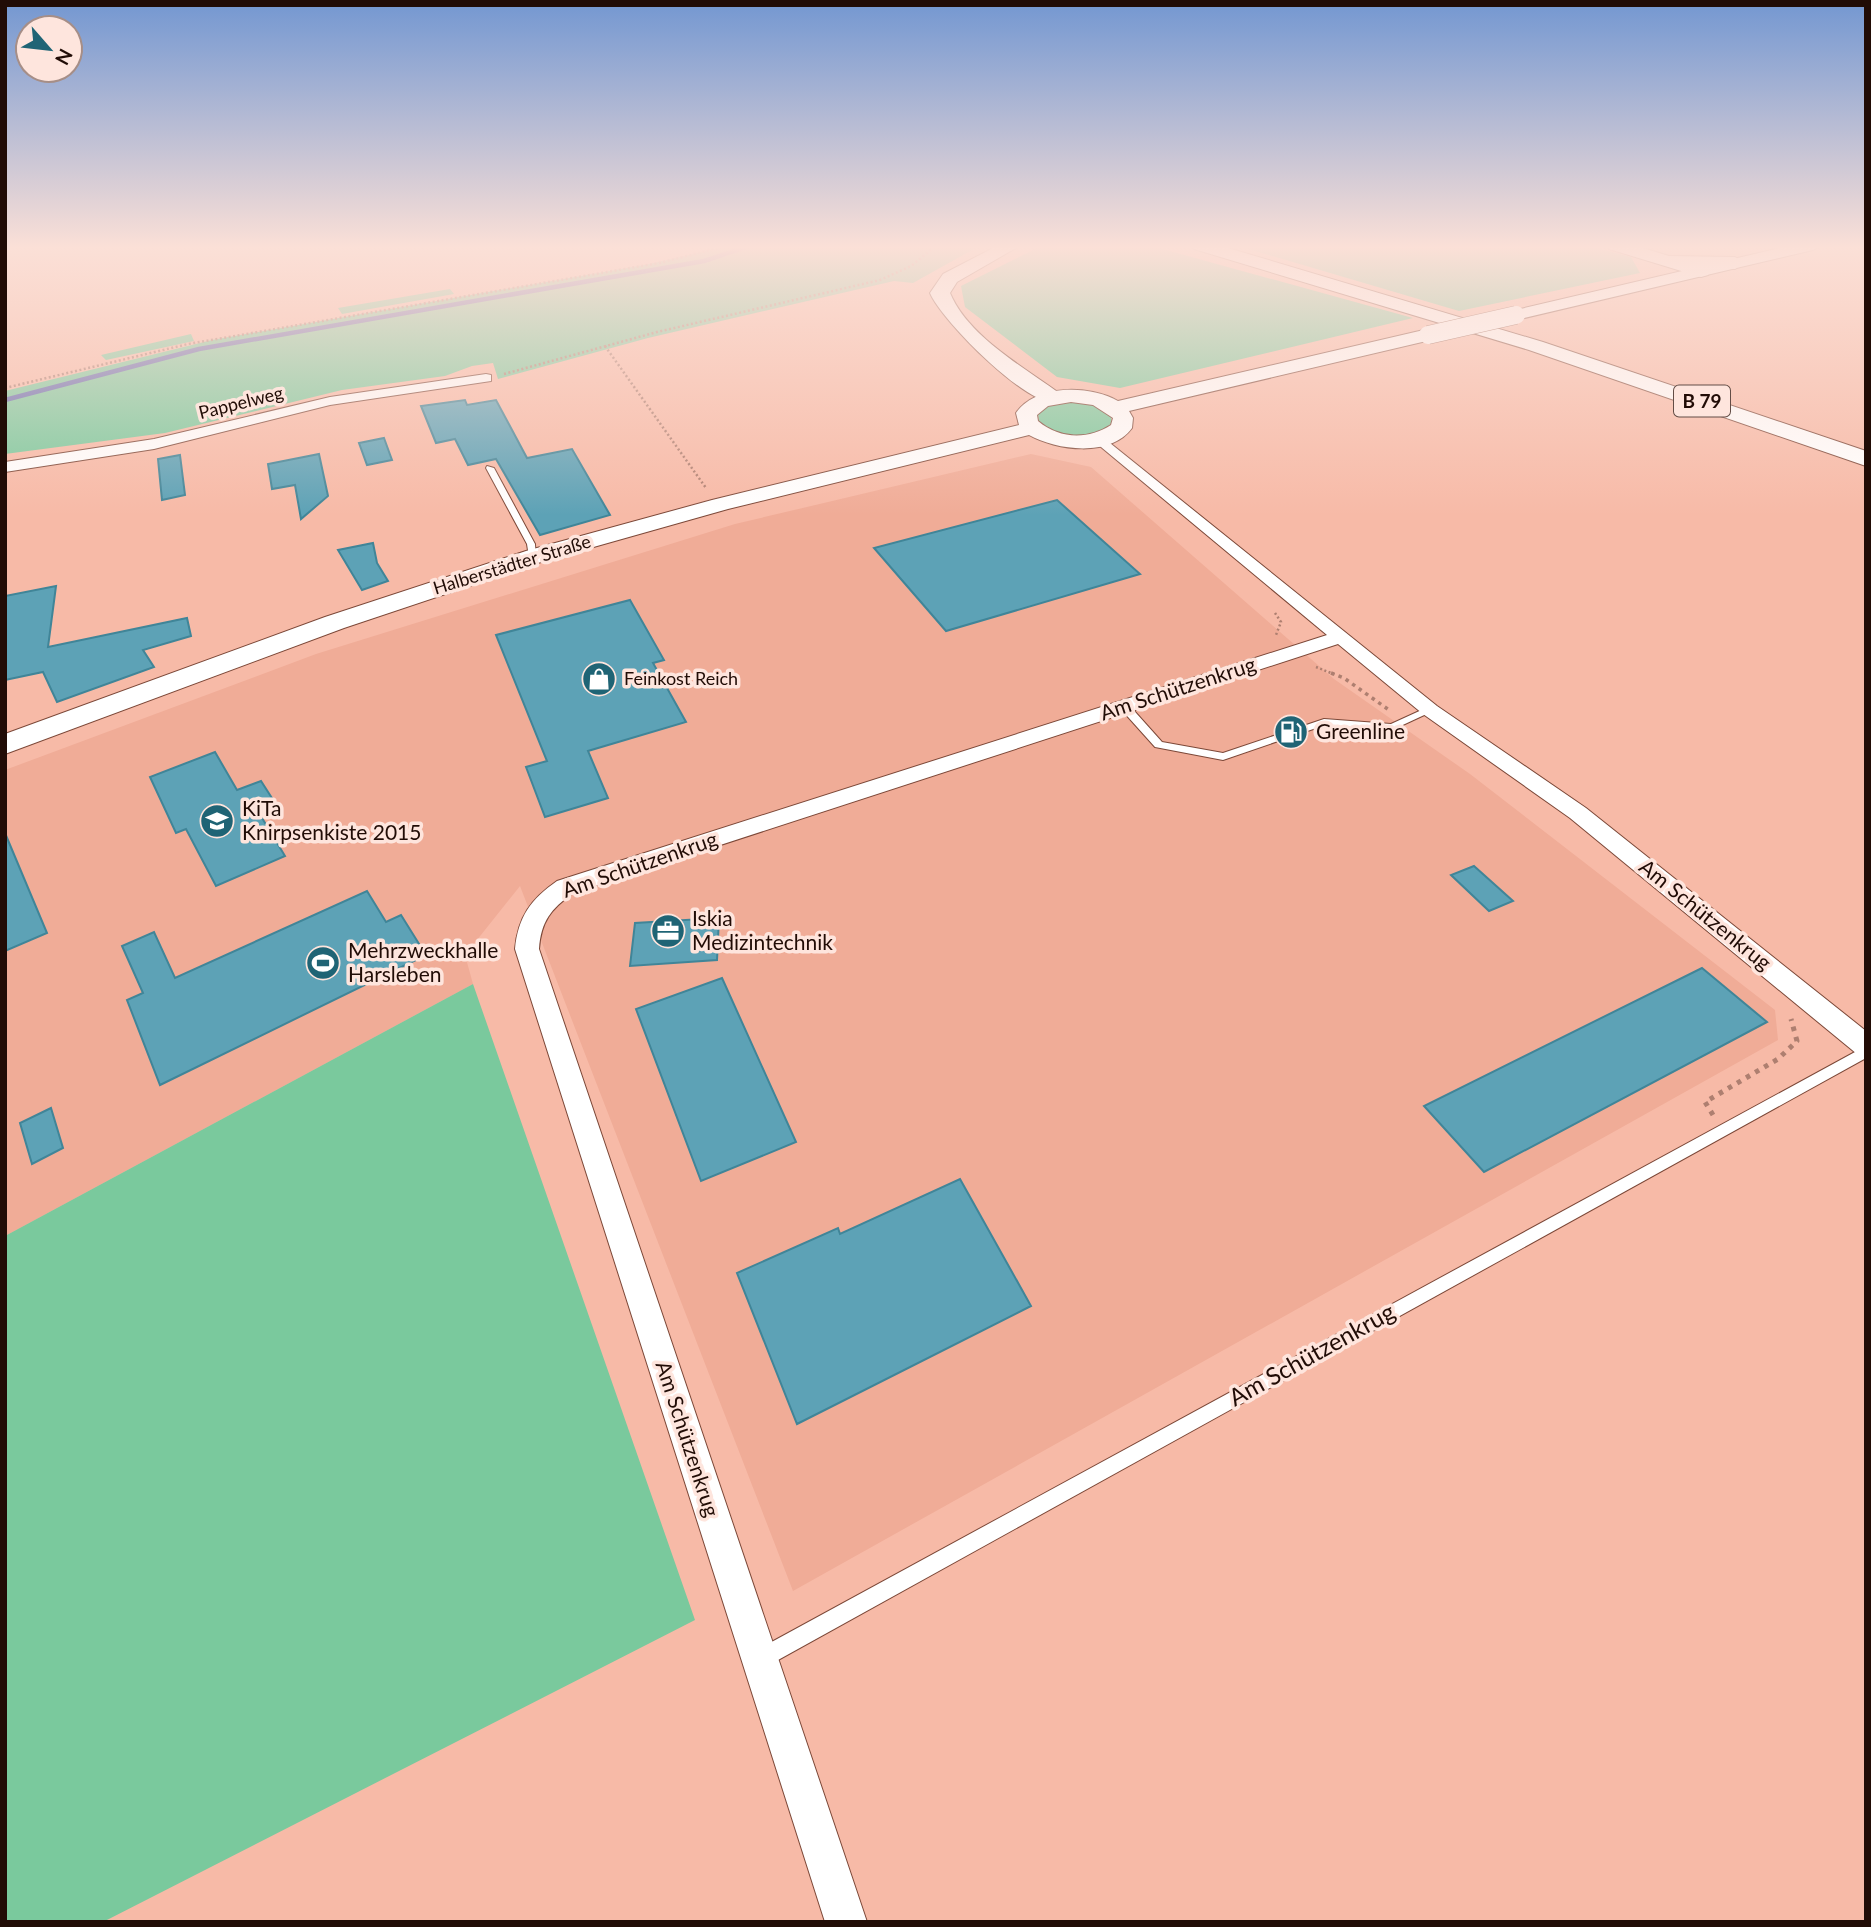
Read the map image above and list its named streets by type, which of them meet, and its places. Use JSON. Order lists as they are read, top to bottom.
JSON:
{
  "streets": {
    "main road": ["B 79", "Halberstädter Straße"],
    "street": ["Pappelweg", "Am Schützenkrug"]
  },
  "places": {
    "shop": ["Feinkost Reich"],
    "fuel station": ["Greenline"],
    "school or university": ["KiTa Knirpsenkiste 2015"],
    "office": ["Iskia Medizintechnik"],
    "sports": ["Mehrzweckhalle Harsleben"]
  },
  "north": "bottom right"
}
